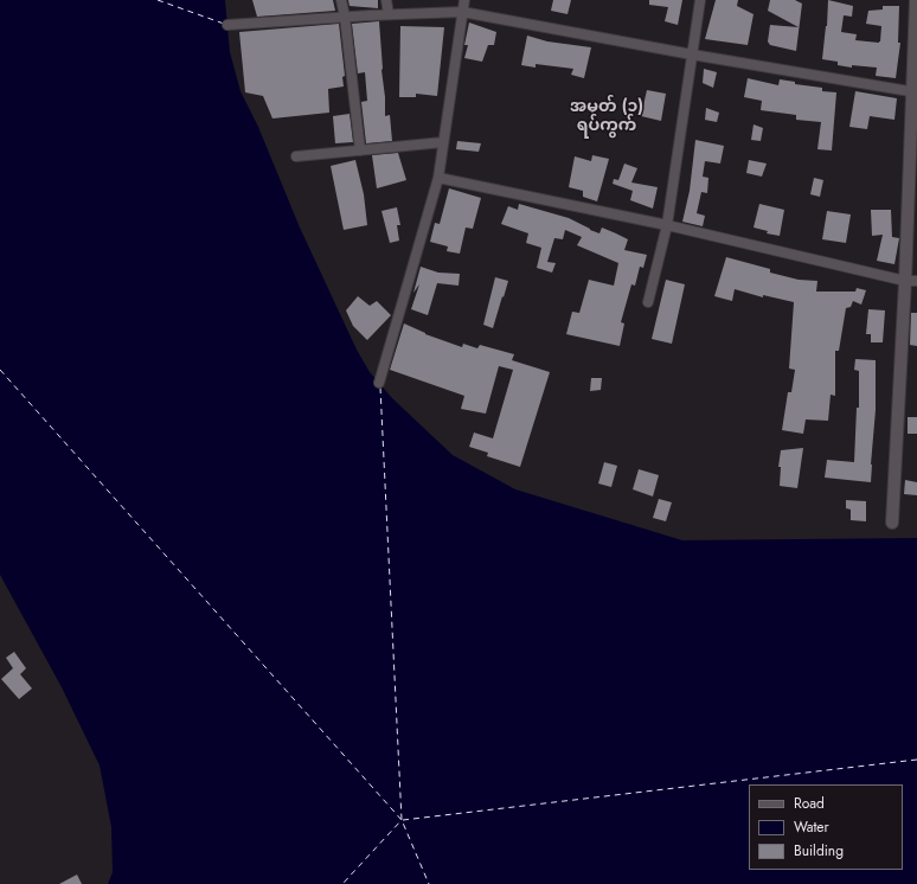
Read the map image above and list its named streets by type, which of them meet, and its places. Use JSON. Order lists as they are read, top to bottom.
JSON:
{
  "districts": ["အမှတ် (၁) ရပ်ကွက်"],
  "legend": ["Road", "Water", "Building"]
}
